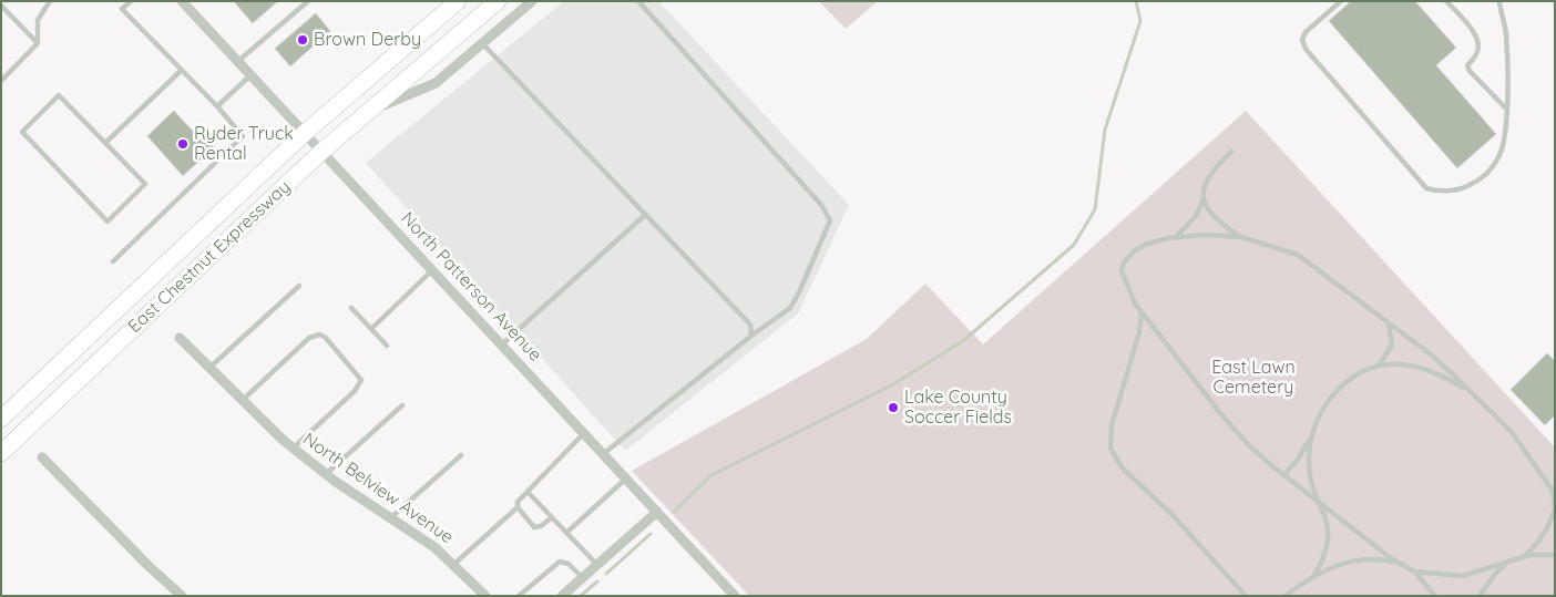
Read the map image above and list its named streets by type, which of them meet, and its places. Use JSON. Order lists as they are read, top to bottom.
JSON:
{
  "streets": {
    "main road": ["East Chestnut Expressway"],
    "street": ["North Patterson Avenue", "North Belview Avenue"]
  },
  "crossings": [
    ["East Chestnut Expressway", "North Patterson Avenue"]
  ],
  "parks": ["East Lawn Cemetery"],
  "places": ["Brown Derby", "Ryder Truck Rental", "Lake County Soccer Fields"]
}
